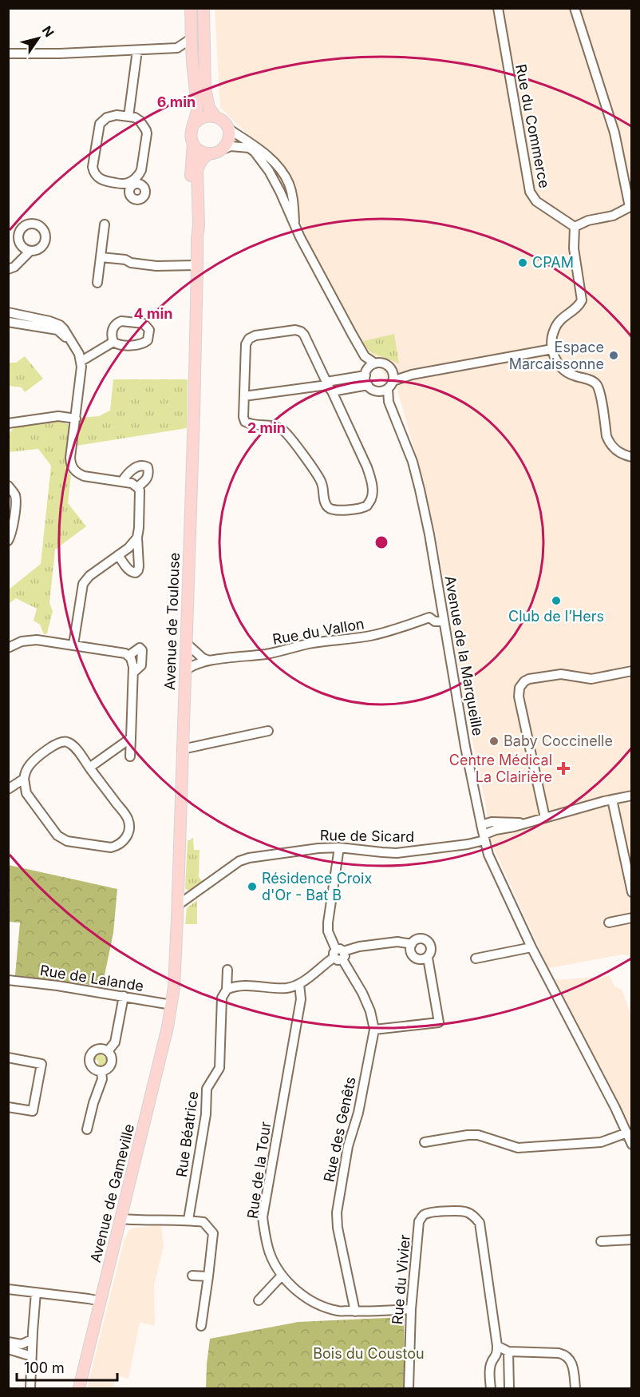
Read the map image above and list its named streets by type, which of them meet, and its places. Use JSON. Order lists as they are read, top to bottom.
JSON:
{
  "streets": {
    "main road": ["Avenue de Toulouse", "Avenue de Gameville"],
    "street": [
      "Rue du Commerce",
      "Rue du Vallon",
      "Avenue de la Marqueille",
      "Rue de Sicard",
      "Rue de Lalande",
      "Rue des Genêts",
      "Rue Béatrice",
      "Rue de la Tour",
      "Rue du Vivier"
    ]
  },
  "crossings": [
    ["Avenue de Toulouse", "Rue du Vallon"],
    ["Avenue de Toulouse", "Rue de Sicard"],
    ["Avenue de Toulouse", "Rue de Lalande"],
    ["Avenue de Toulouse", "Avenue de Gameville"],
    ["Rue du Vallon", "Avenue de la Marqueille"],
    ["Avenue de la Marqueille", "Rue de Sicard"],
    ["Rue de Sicard", "Rue des Genêts"],
    ["Rue de Lalande", "Avenue de Gameville"],
    ["Rue des Genêts", "Rue de la Tour"],
    ["Rue de la Tour", "Rue du Vivier"]
  ],
  "parks": ["Bois du Coustou"],
  "places": {
    "other": [
      "CPAM",
      "Espace Marcaissonne",
      "Club de l’Hers",
      "Baby Coccinelle",
      "Résidence Croix d'Or - Bat B"
    ],
    "health": ["Centre Médical La Clairière"]
  },
  "scale_bar": "100 m",
  "north": "top right",
  "rings": ["6 min", "4 min", "2 min"]
}
